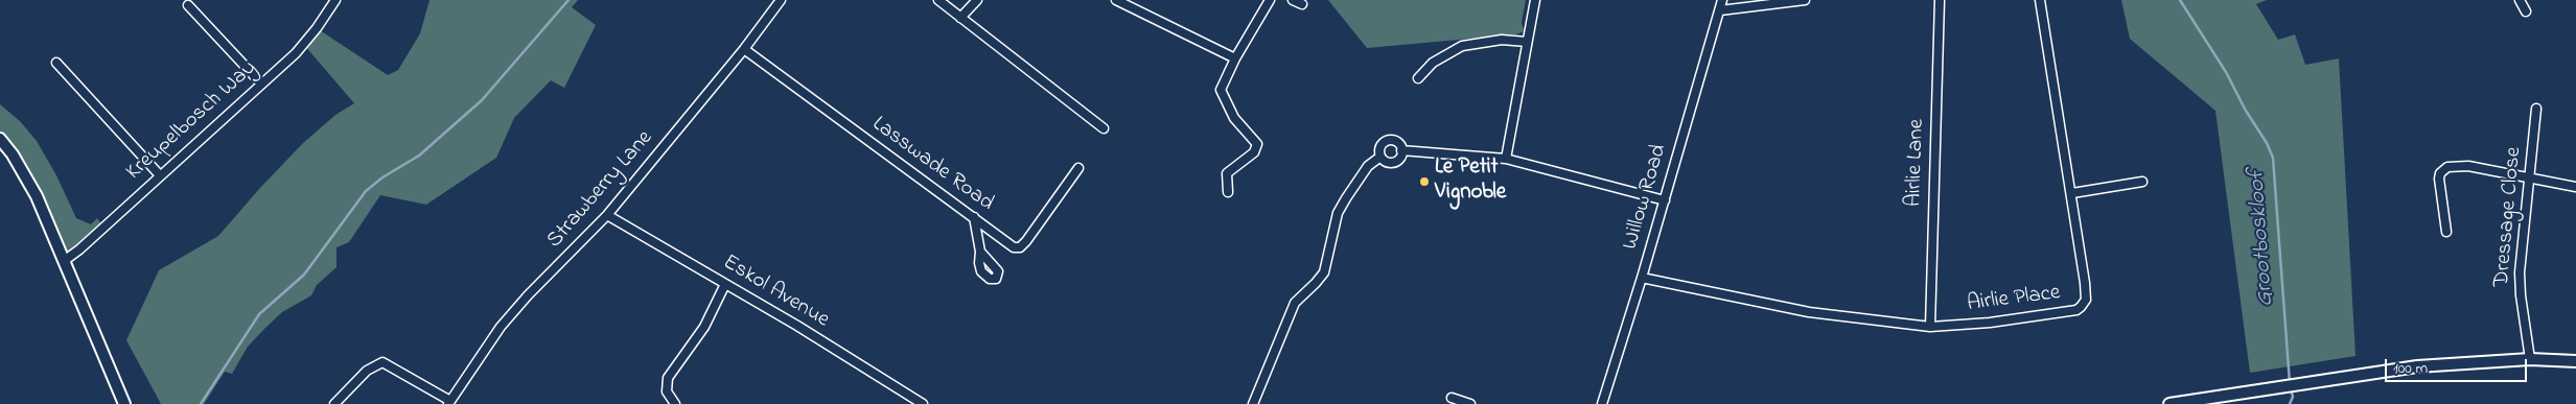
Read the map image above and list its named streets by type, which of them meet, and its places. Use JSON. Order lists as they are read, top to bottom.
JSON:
{
  "streets": {
    "street": [
      "Kreupelbosch Way",
      "Airlie Lane",
      "Lasswade Road",
      "Strawberry Lane",
      "Willow Road",
      "Dressage Close",
      "Eskol Avenue",
      "Airlie Place"
    ]
  },
  "crossings": [
    ["Airlie Lane", "Airlie Place"],
    ["Lasswade Road", "Strawberry Lane"],
    ["Strawberry Lane", "Eskol Avenue"],
    ["Willow Road", "Airlie Place"]
  ],
  "water": ["Grootboskloof"],
  "places": ["Le Petit Vignoble"],
  "scale_bar": "100 m"
}
